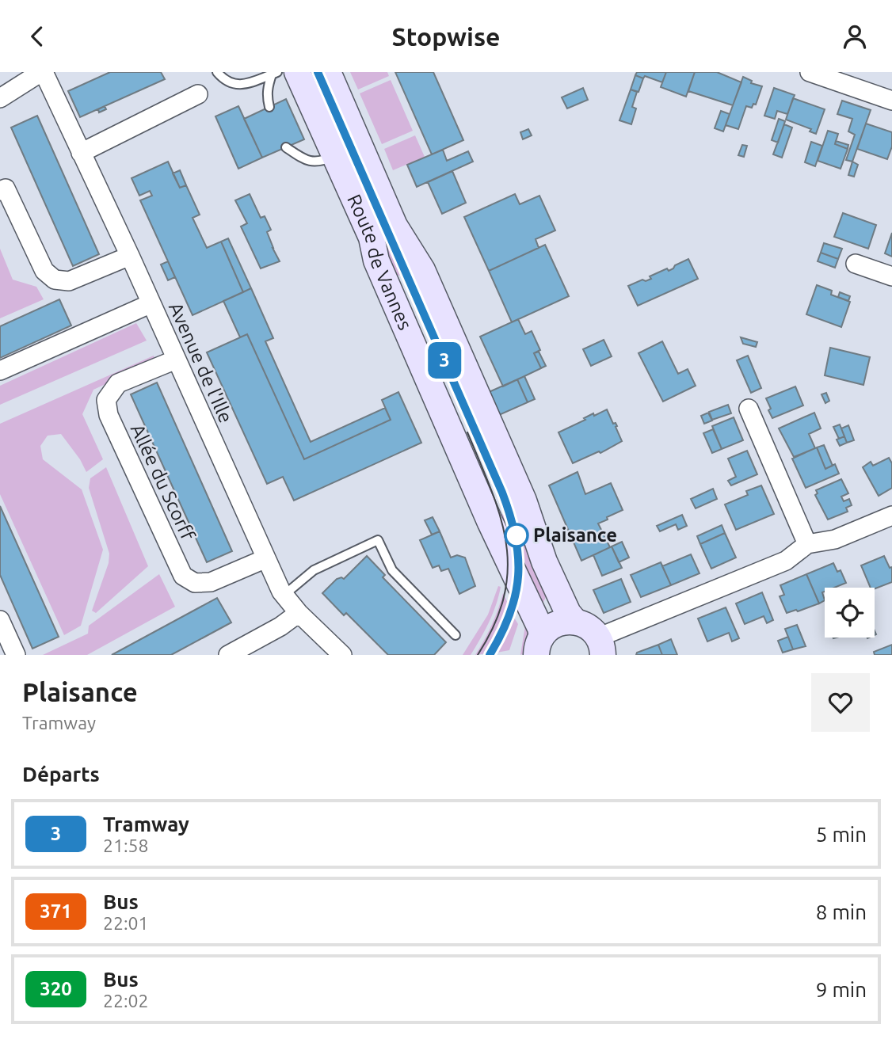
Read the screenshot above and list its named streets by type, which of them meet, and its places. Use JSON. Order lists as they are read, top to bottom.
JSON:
{
  "streets": {
    "main road": ["Route de Vannes"],
    "street": ["Avenue de l'Ille", "Allée du Scorff"]
  },
  "crossings": [
    ["Avenue de l'Ille", "Allée du Scorff"]
  ],
  "places": ["Plaisance"],
  "lines": ["tram line 3"],
  "page": {
    "header": "Stopwise",
    "on_map": "3",
    "heading": [
      ["Plaisance", "Tramway"],
      "Départs"
    ],
    "list": [
      {
        "mark": "3",
        "name": "Tramway",
        "note": "21:58",
        "value": "5 min"
      },
      {
        "mark": "371",
        "name": "Bus",
        "note": "22:01",
        "value": "8 min"
      },
      {
        "mark": "320",
        "name": "Bus",
        "note": "22:02",
        "value": "9 min"
      }
    ]
  }
}
